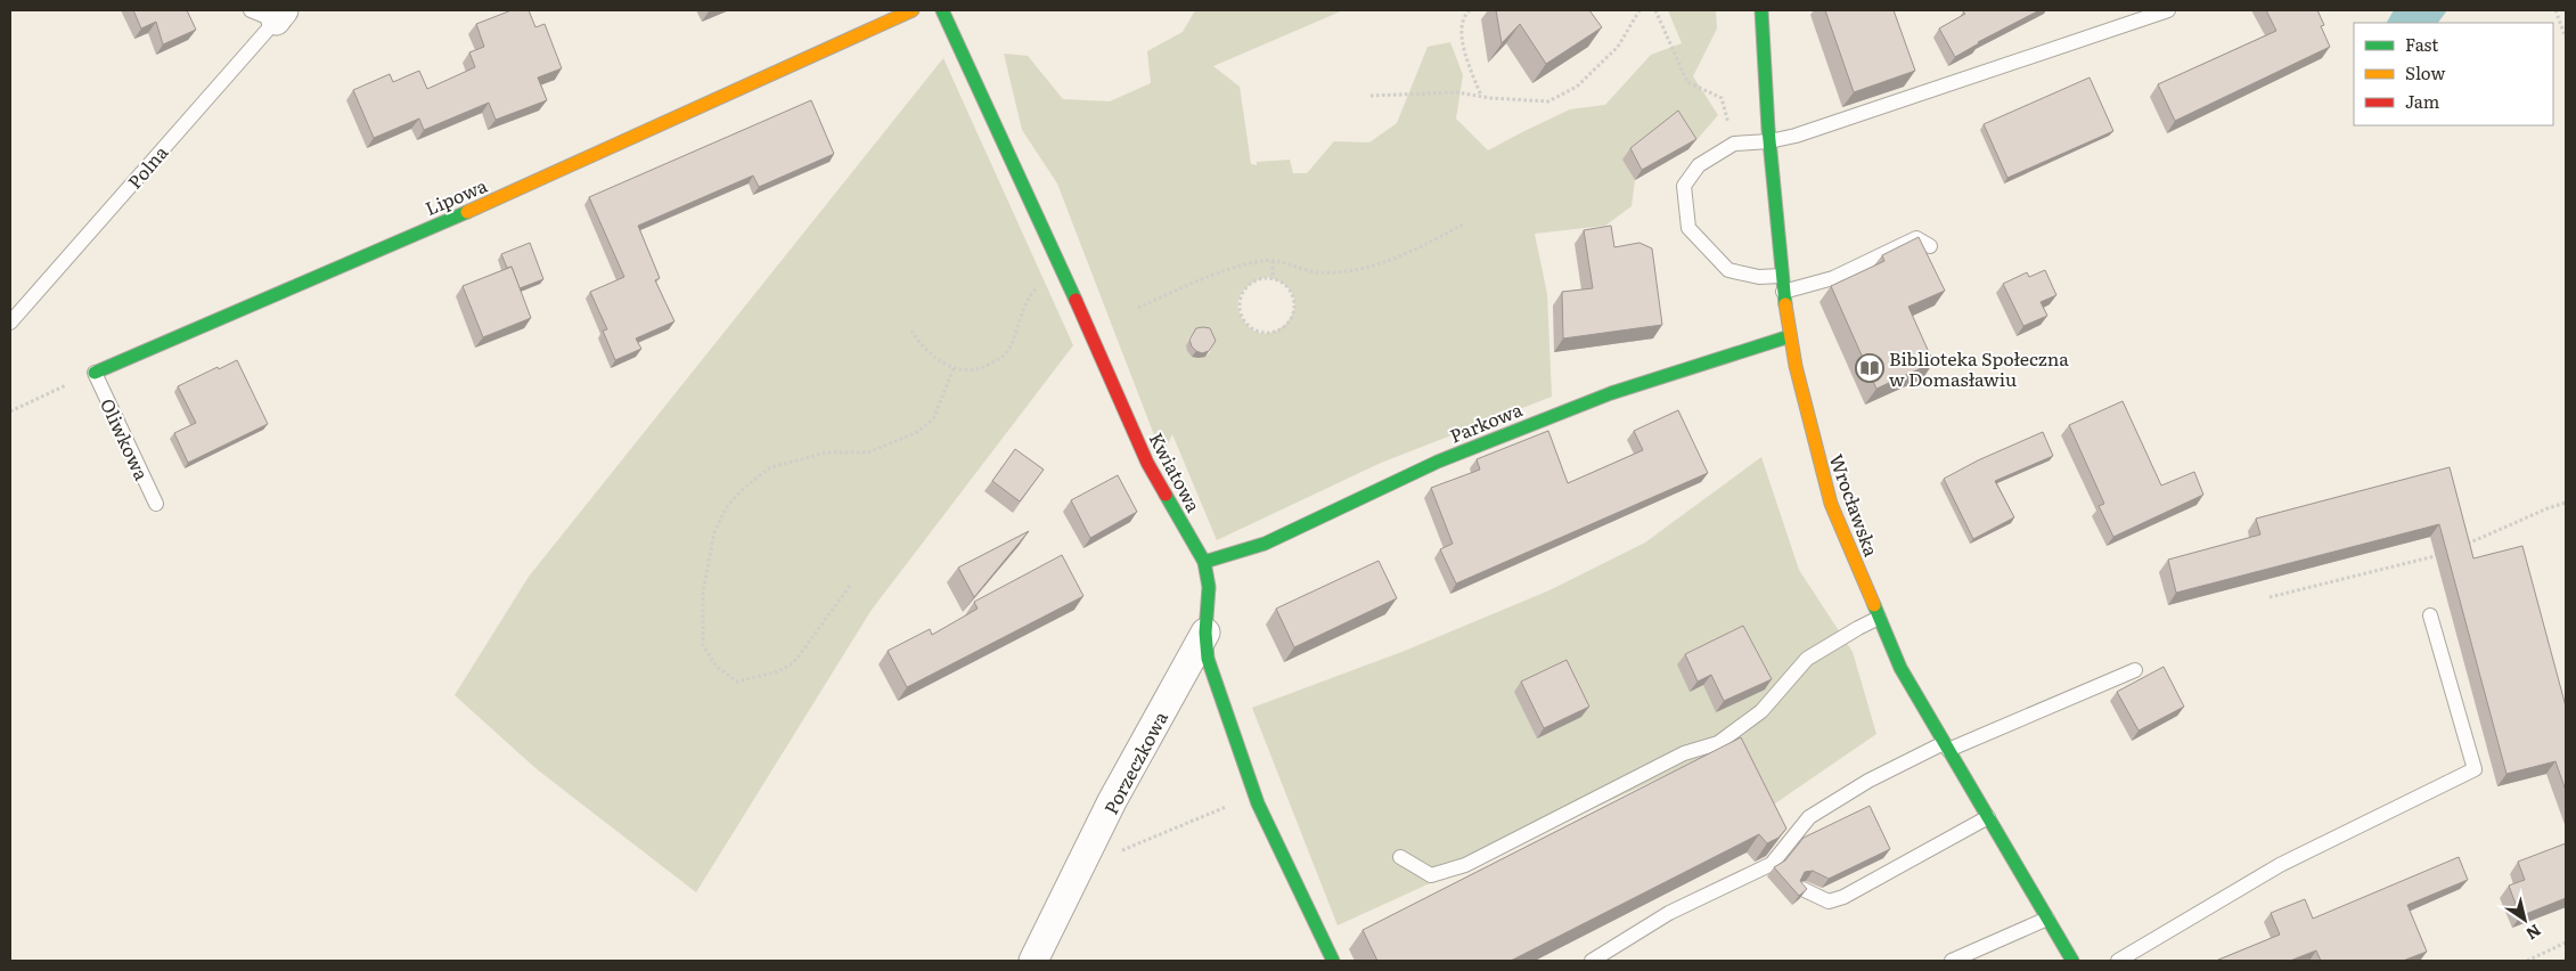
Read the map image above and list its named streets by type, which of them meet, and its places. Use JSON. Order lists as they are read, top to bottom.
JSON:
{
  "streets": {
    "street": [
      "Lipowa",
      "Parkowa",
      "Kwiatowa",
      "Wrocławska",
      "Porzeczkowa"
    ],
    "lane": ["Polna", "Oliwkowa"]
  },
  "crossings": [
    ["Lipowa", "Oliwkowa"],
    ["Parkowa", "Kwiatowa"],
    ["Parkowa", "Wrocławska"],
    ["Kwiatowa", "Porzeczkowa"]
  ],
  "places": {
    "library": ["Biblioteka Społeczna w Domasławiu"]
  },
  "legend": ["Fast", "Slow", "Jam"],
  "north": "bottom right"
}
